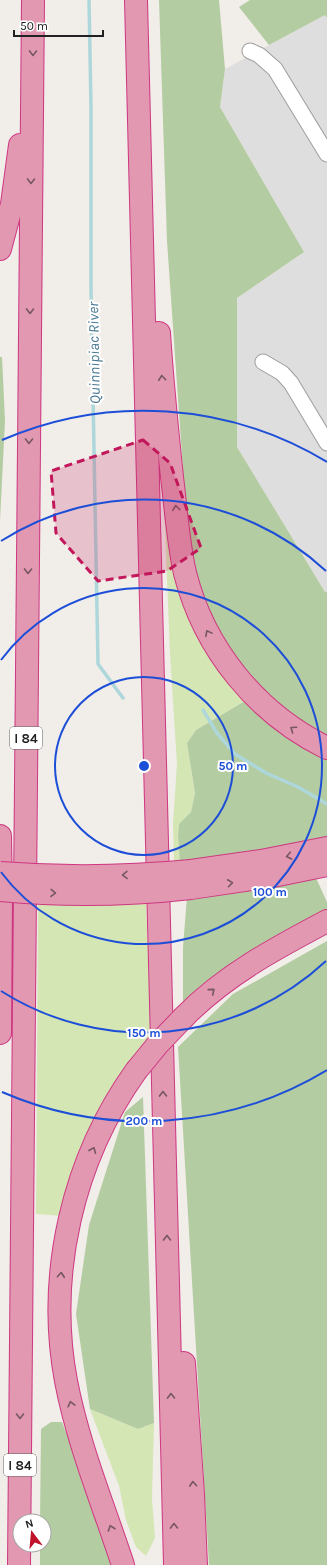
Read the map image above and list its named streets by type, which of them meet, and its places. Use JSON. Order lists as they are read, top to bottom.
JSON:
{
  "streets": {
    "highway": ["I 84"]
  },
  "water": ["Quinnipiac River"],
  "scale_bar": "50 m",
  "north": "top",
  "rings": [
    "50 m",
    "100 m",
    "150 m",
    "200 m"
  ]
}
